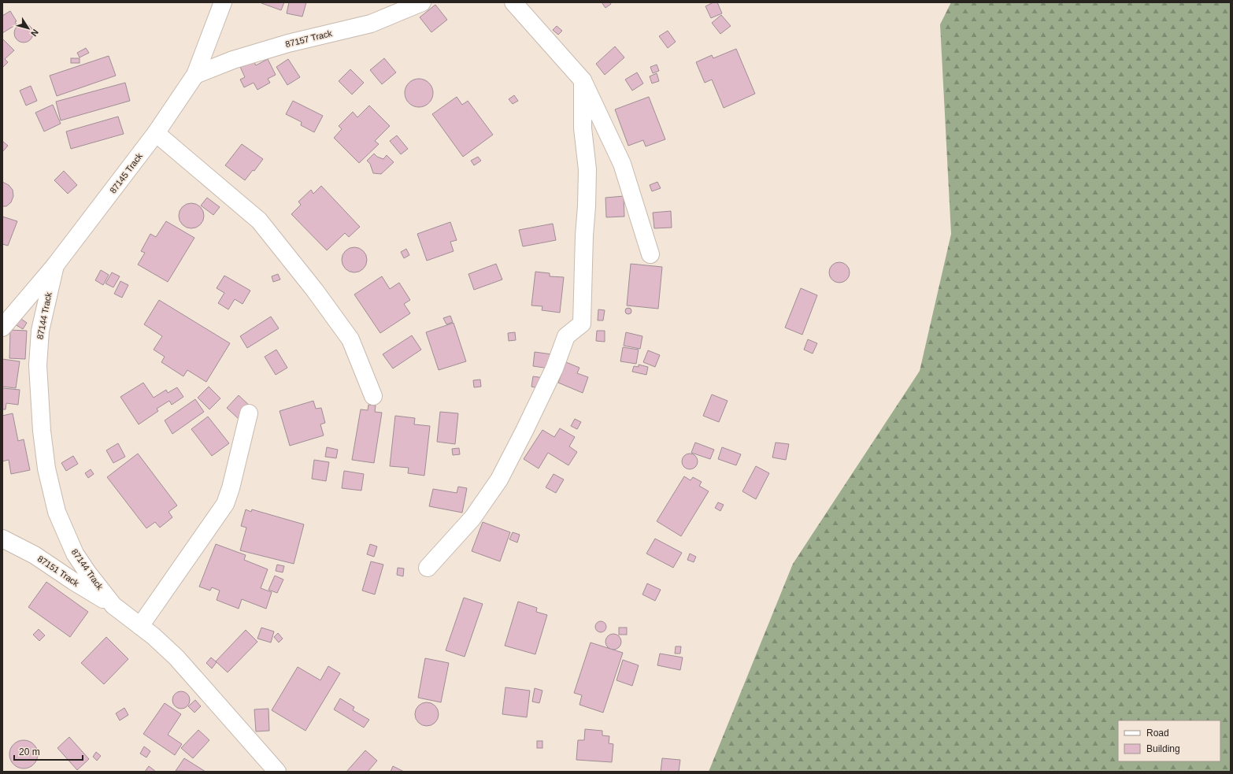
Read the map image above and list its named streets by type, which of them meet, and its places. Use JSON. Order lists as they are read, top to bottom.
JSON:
{
  "streets": {
    "street": [
      "87157 Track",
      "87145 Track",
      "87144 Track",
      "87151 Track"
    ]
  },
  "crossings": [
    ["87157 Track", "87145 Track"],
    ["87145 Track", "87144 Track"],
    ["87144 Track", "87151 Track"]
  ],
  "legend": ["Road", "Building"],
  "scale_bar": "20 m",
  "north": "bottom right"
}
